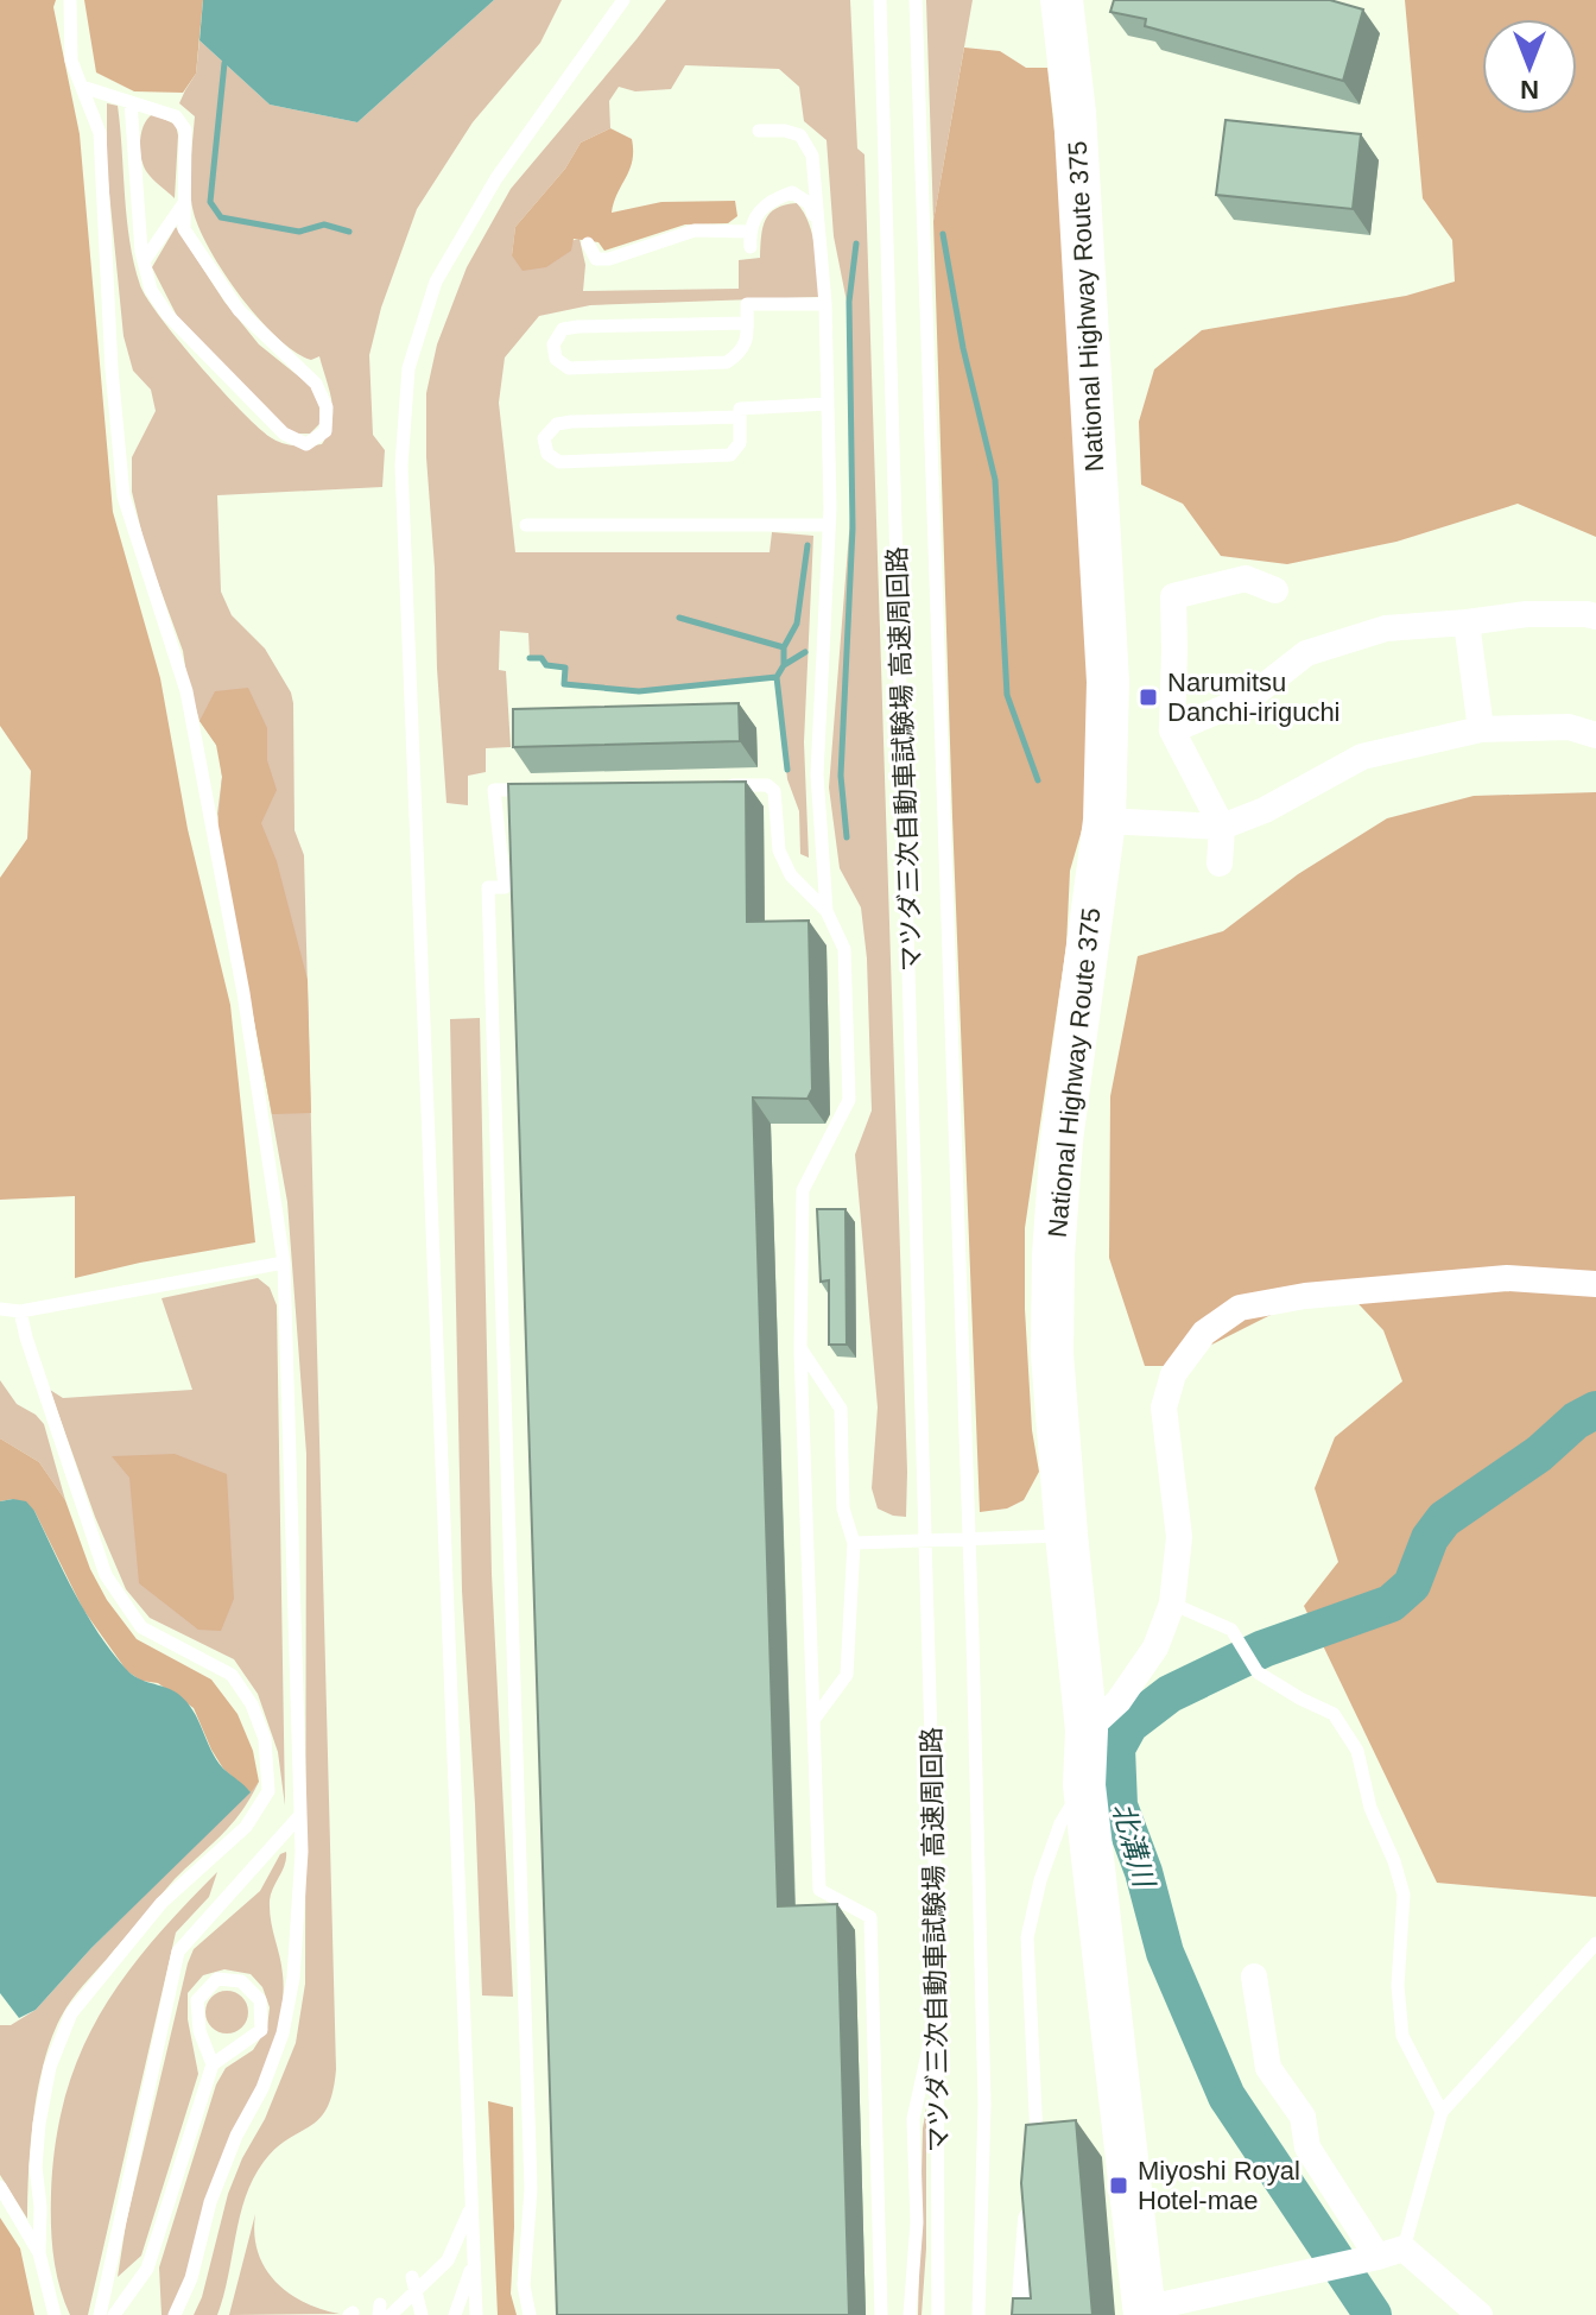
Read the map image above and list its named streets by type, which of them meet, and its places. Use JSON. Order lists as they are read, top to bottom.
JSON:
{
  "streets": {
    "highway": ["National Highway Route 375"],
    "lane": ["マツダ三次自動車試験場 高速周回路"]
  },
  "water": ["北溝川"],
  "places": {
    "transit": ["Narumitsu Danchi-iriguchi", "Miyoshi Royal Hotel-mae"]
  },
  "north": "bottom"
}
